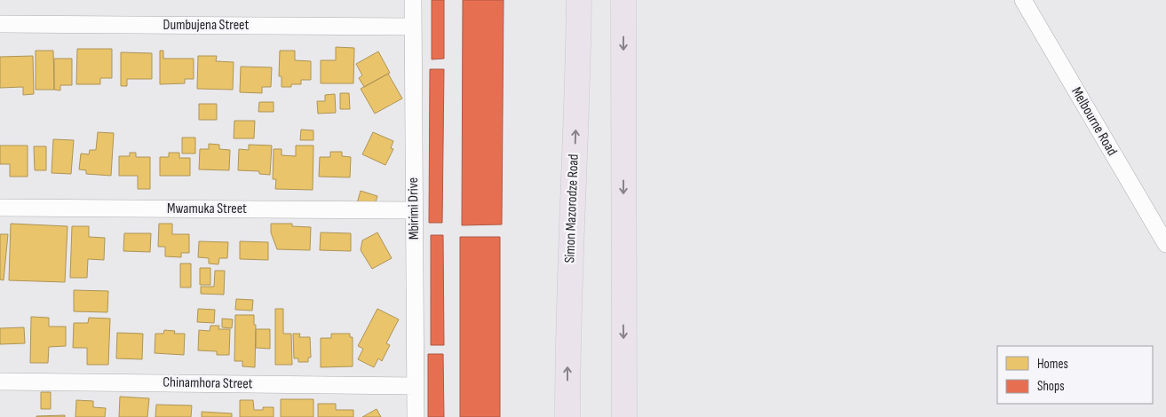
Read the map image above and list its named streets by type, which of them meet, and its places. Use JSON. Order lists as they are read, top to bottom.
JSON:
{
  "streets": {
    "highway": ["Simon Mazorodze Road"],
    "street": [
      "Dumbujena Street",
      "Melbourne Road",
      "Mwamuka Street",
      "Mbirimi Drive",
      "Chinamhora Street"
    ]
  },
  "crossings": [
    ["Dumbujena Street", "Mbirimi Drive"],
    ["Mwamuka Street", "Mbirimi Drive"],
    ["Mbirimi Drive", "Chinamhora Street"]
  ],
  "legend": ["Homes", "Shops"]
}
